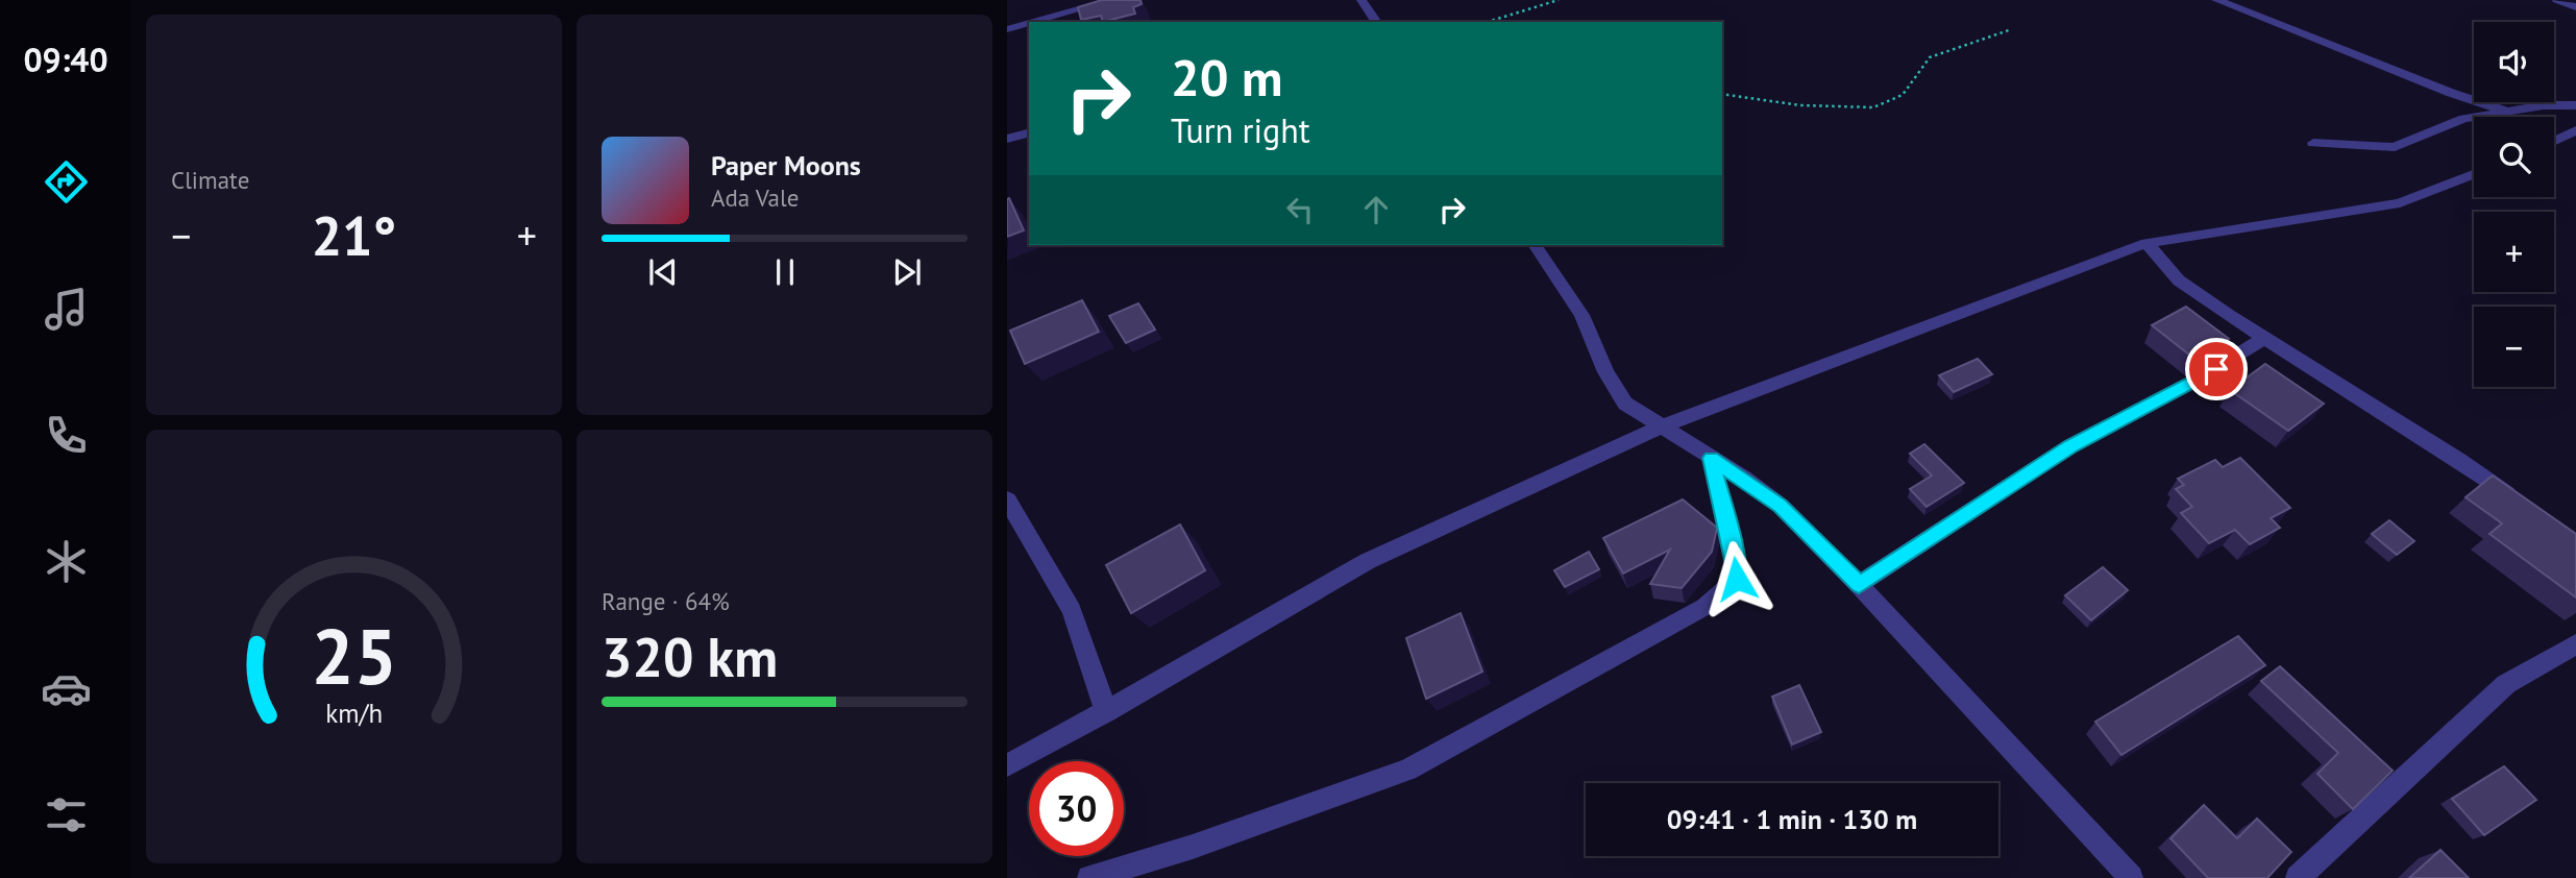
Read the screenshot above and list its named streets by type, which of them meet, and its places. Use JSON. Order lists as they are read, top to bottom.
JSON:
{
  "page": {
    "tabs": "09:40",
    "tile": [
      "Climate",
      ["Range · 64%", "320 km"]
    ],
    "map_buttons": ["+", "−"],
    "turn": ["20 m", "Turn right"],
    "song": ["Paper Moons", "Ada Vale"],
    "heat": ["−", "21°", "+"],
    "limit": "30",
    "trip": "09:41 · 1 min · 130 m",
    "gauge": ["25", "km/h"]
  }
}
